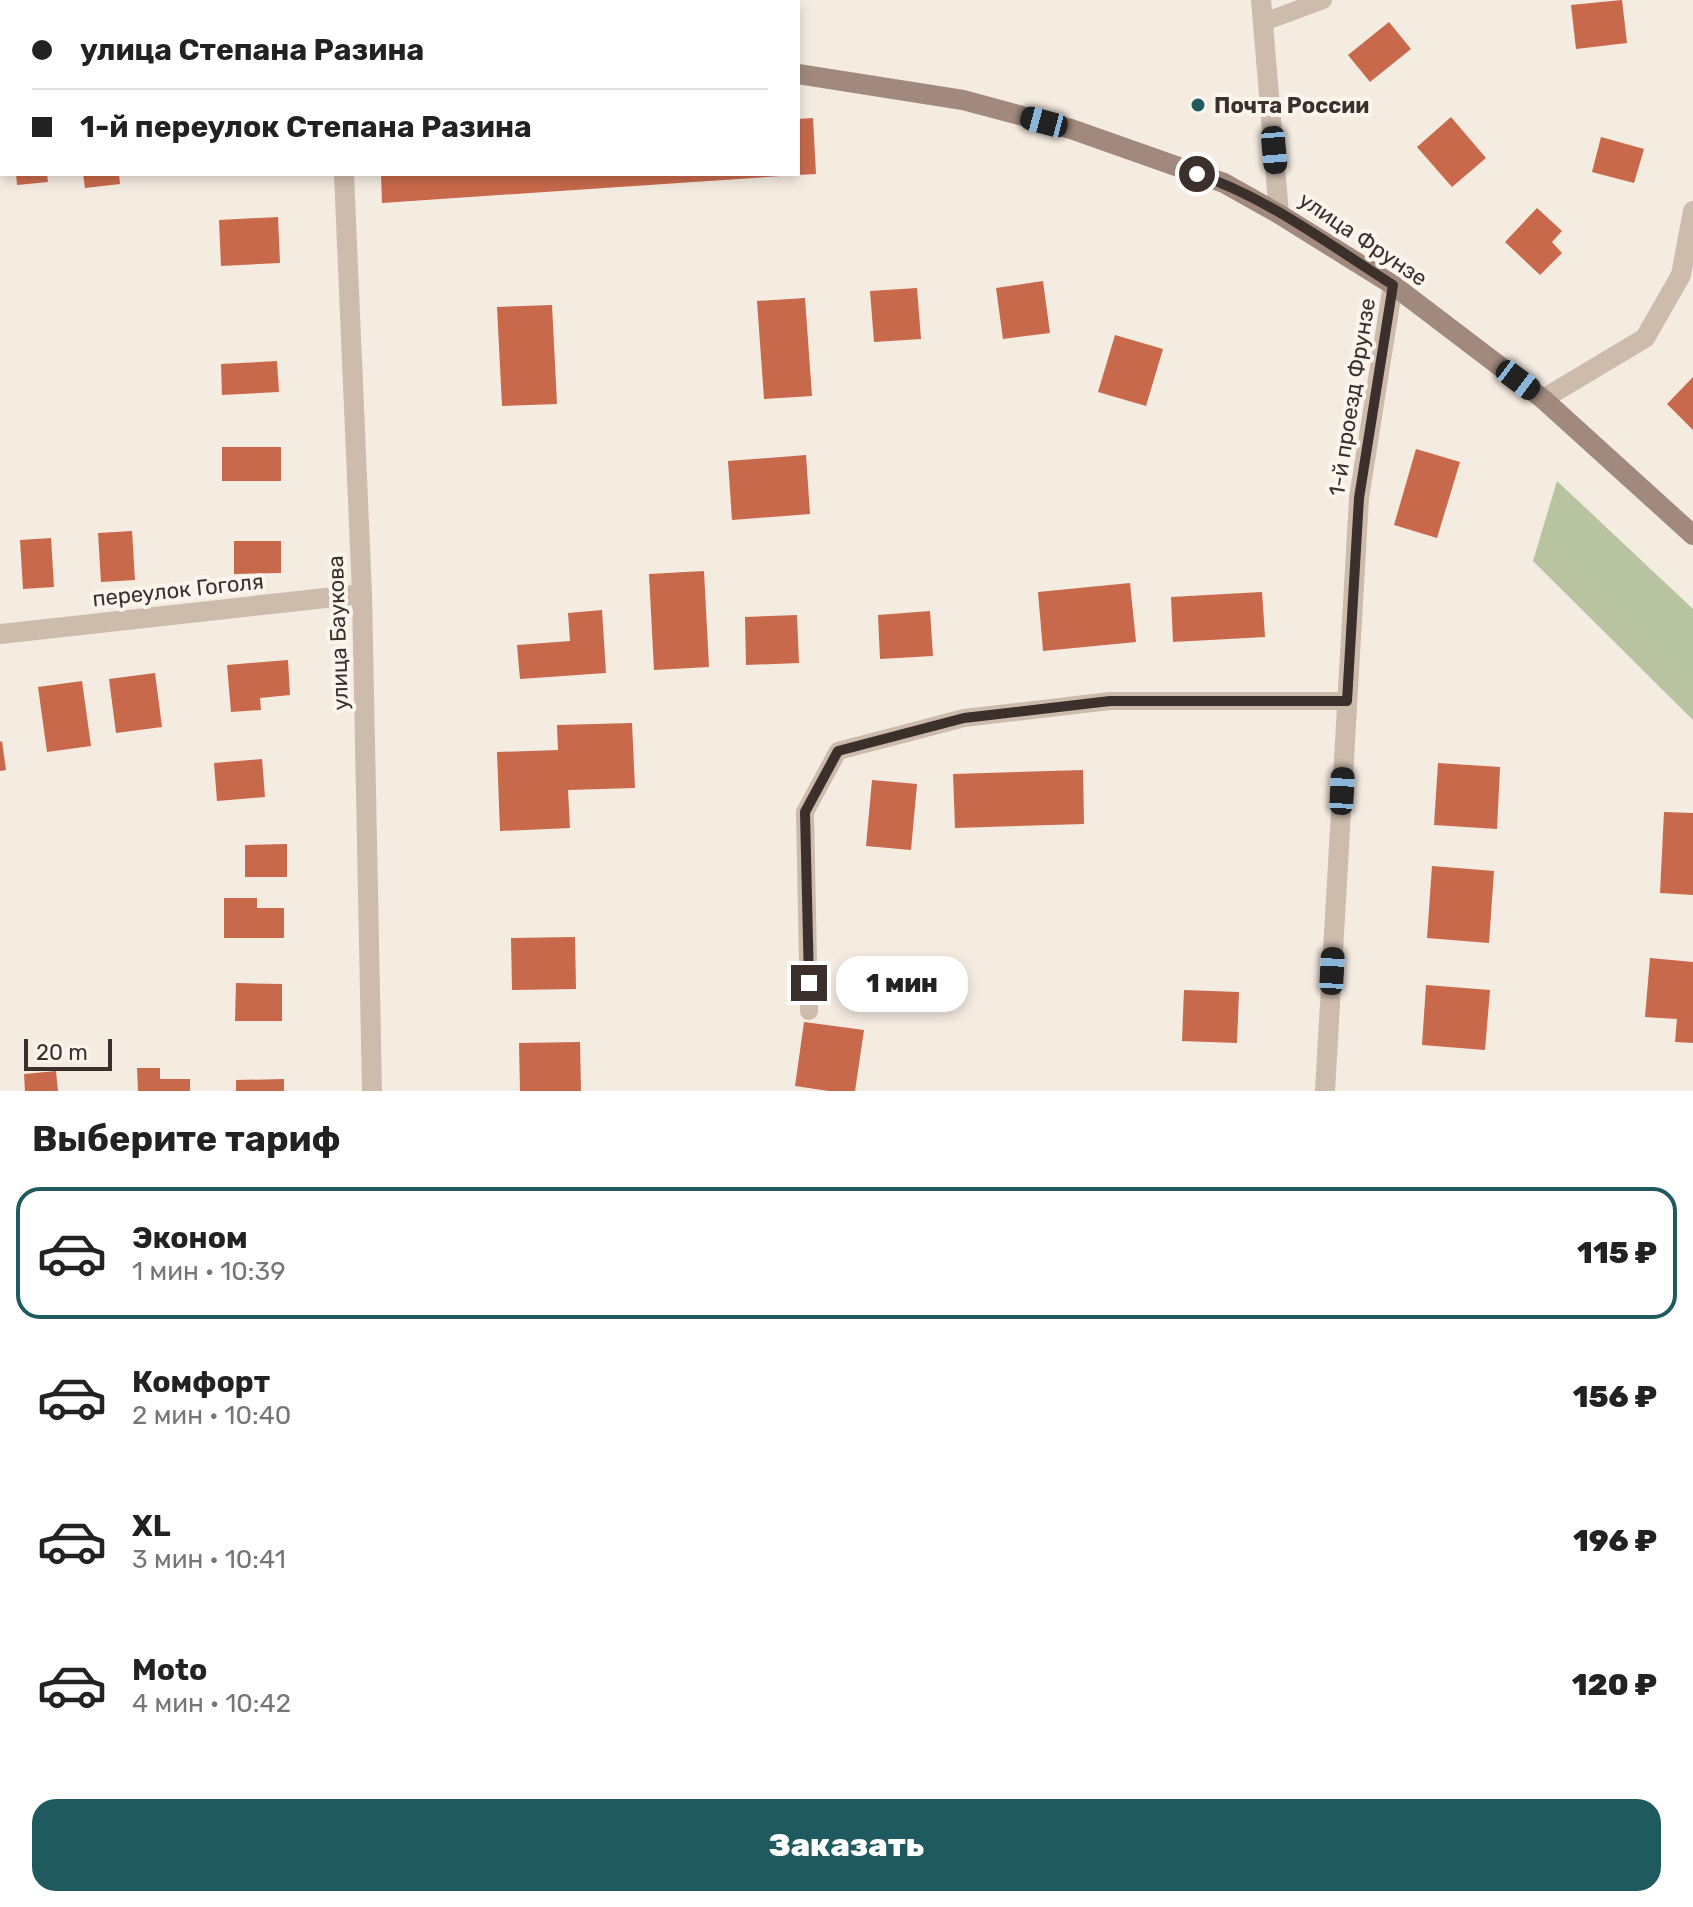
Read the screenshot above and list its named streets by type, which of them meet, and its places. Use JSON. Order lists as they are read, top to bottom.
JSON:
{
  "streets": {
    "street": [
      "улица Фрунзе",
      "1-й проезд Фрунзе",
      "переулок Гоголя",
      "улица Баукова"
    ]
  },
  "crossings": [
    ["улица Фрунзе", "1-й проезд Фрунзе"],
    ["переулок Гоголя", "улица Баукова"]
  ],
  "places": ["Почта России"],
  "scale_bar": "20 m",
  "page": {
    "banner": ["улица Степана Разина", "1-й переулок Степана Разина"],
    "bubble": "1 мин",
    "scale": "20 m",
    "heading": "Выберите тариф",
    "list": [
      {
        "name": "Эконом",
        "note": "1 мин · 10:39",
        "value": "115 ₽"
      },
      {
        "name": "Комфорт",
        "note": "2 мин · 10:40",
        "value": "156 ₽"
      },
      {
        "name": "XL",
        "note": "3 мин · 10:41",
        "value": "196 ₽"
      },
      {
        "name": "Moto",
        "note": "4 мин · 10:42",
        "value": "120 ₽"
      }
    ],
    "buttons": "Заказать"
  }
}
